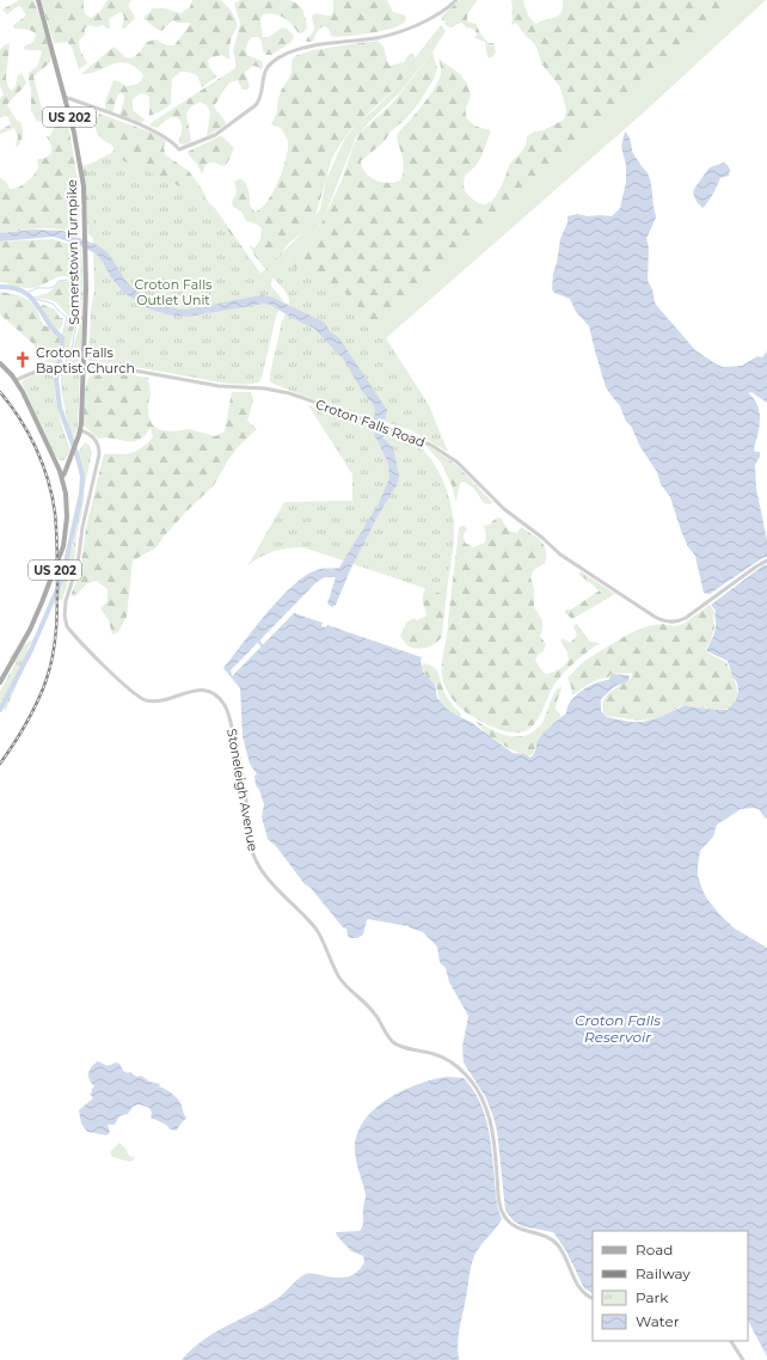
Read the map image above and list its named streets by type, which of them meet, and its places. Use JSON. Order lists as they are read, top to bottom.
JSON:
{
  "streets": {
    "main road": ["US 202", "Somerstown Turnpike"],
    "street": ["Croton Falls Road", "Stoneleigh Avenue"]
  },
  "crossings": [
    ["US 202", "Somerstown Turnpike"],
    ["Somerstown Turnpike", "Croton Falls Road"],
    ["Somerstown Turnpike", "Stoneleigh Avenue"]
  ],
  "water": ["Croton Falls Reservoir"],
  "parks": ["Croton Falls Outlet Unit"],
  "places": {
    "church": ["Croton Falls Baptist Church"]
  },
  "legend": [
    "Road",
    "Railway",
    "Park",
    "Water"
  ]
}
